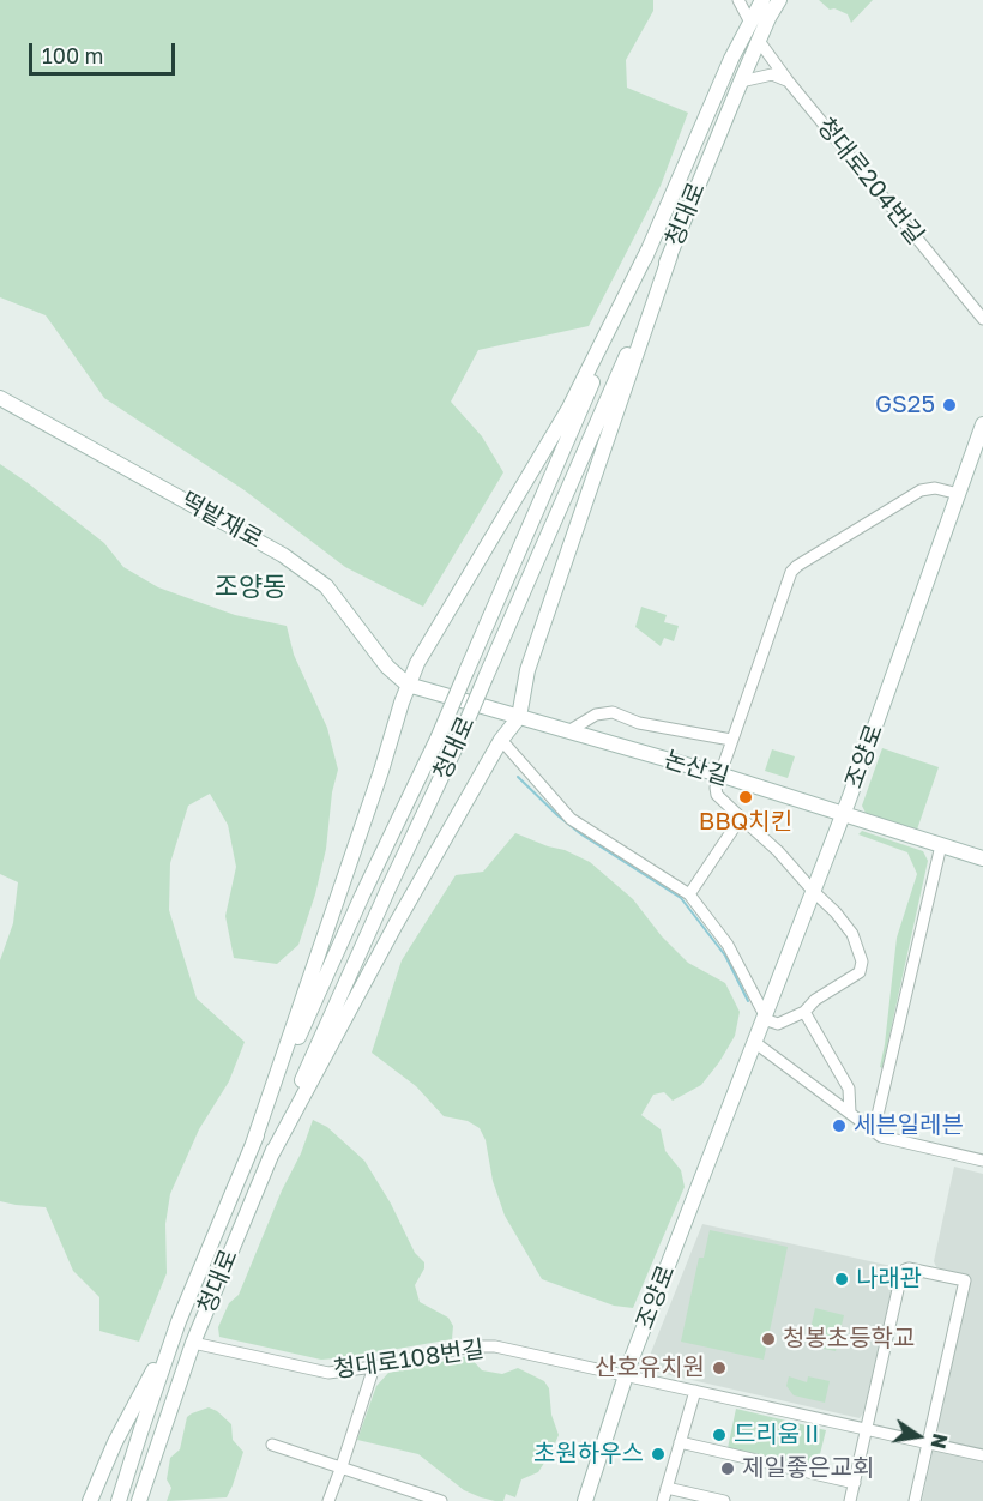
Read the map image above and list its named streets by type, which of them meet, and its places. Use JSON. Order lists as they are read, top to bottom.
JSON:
{
  "streets": {
    "street": [
      "청대로204번길",
      "청대로",
      "떡밭재로",
      "조양로",
      "논산길",
      "청대로108번길"
    ]
  },
  "crossings": [
    ["청대로204번길", "청대로"],
    ["청대로", "청대로108번길"],
    ["떡밭재로", "논산길"],
    ["조양로", "논산길"],
    ["조양로", "청대로108번길"]
  ],
  "districts": ["조양동"],
  "places": [
    "GS25",
    "BBQ치킨",
    "세븐일레븐",
    "나래관",
    "청봉초등학교",
    "산호유치원",
    "드리움Ⅱ",
    "초원하우스",
    "제일좋은교회"
  ],
  "scale_bar": "100 m",
  "north": "right"
}
